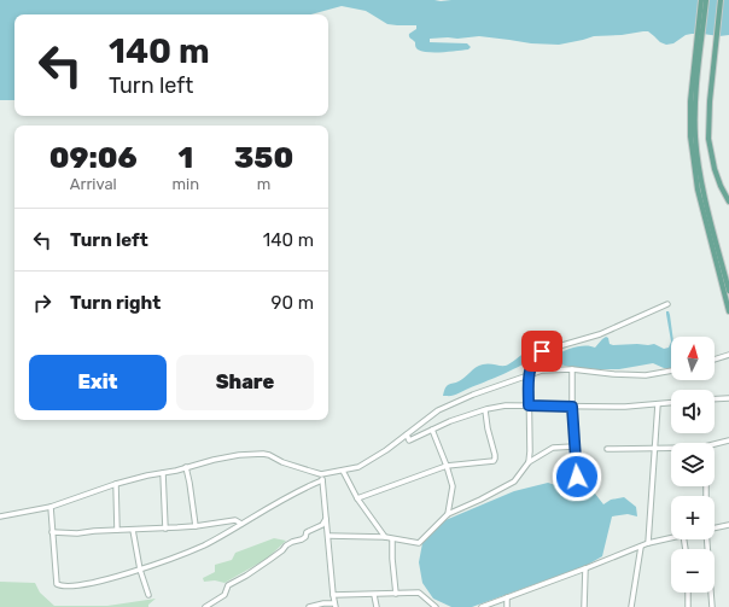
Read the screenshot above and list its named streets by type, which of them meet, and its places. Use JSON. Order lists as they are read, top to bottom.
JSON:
{
  "north": "top",
  "page": {
    "turn": ["140 m", "Turn left"],
    "eta": [
      "09:06",
      "Arrival",
      "1",
      "min",
      "350",
      "m"
    ],
    "list": [
      {
        "name": "Turn left",
        "value": "140 m"
      },
      {
        "name": "Turn right",
        "value": "90 m"
      }
    ],
    "map_buttons": ["+", "−"],
    "buttons": ["Exit", "Share"]
  }
}
